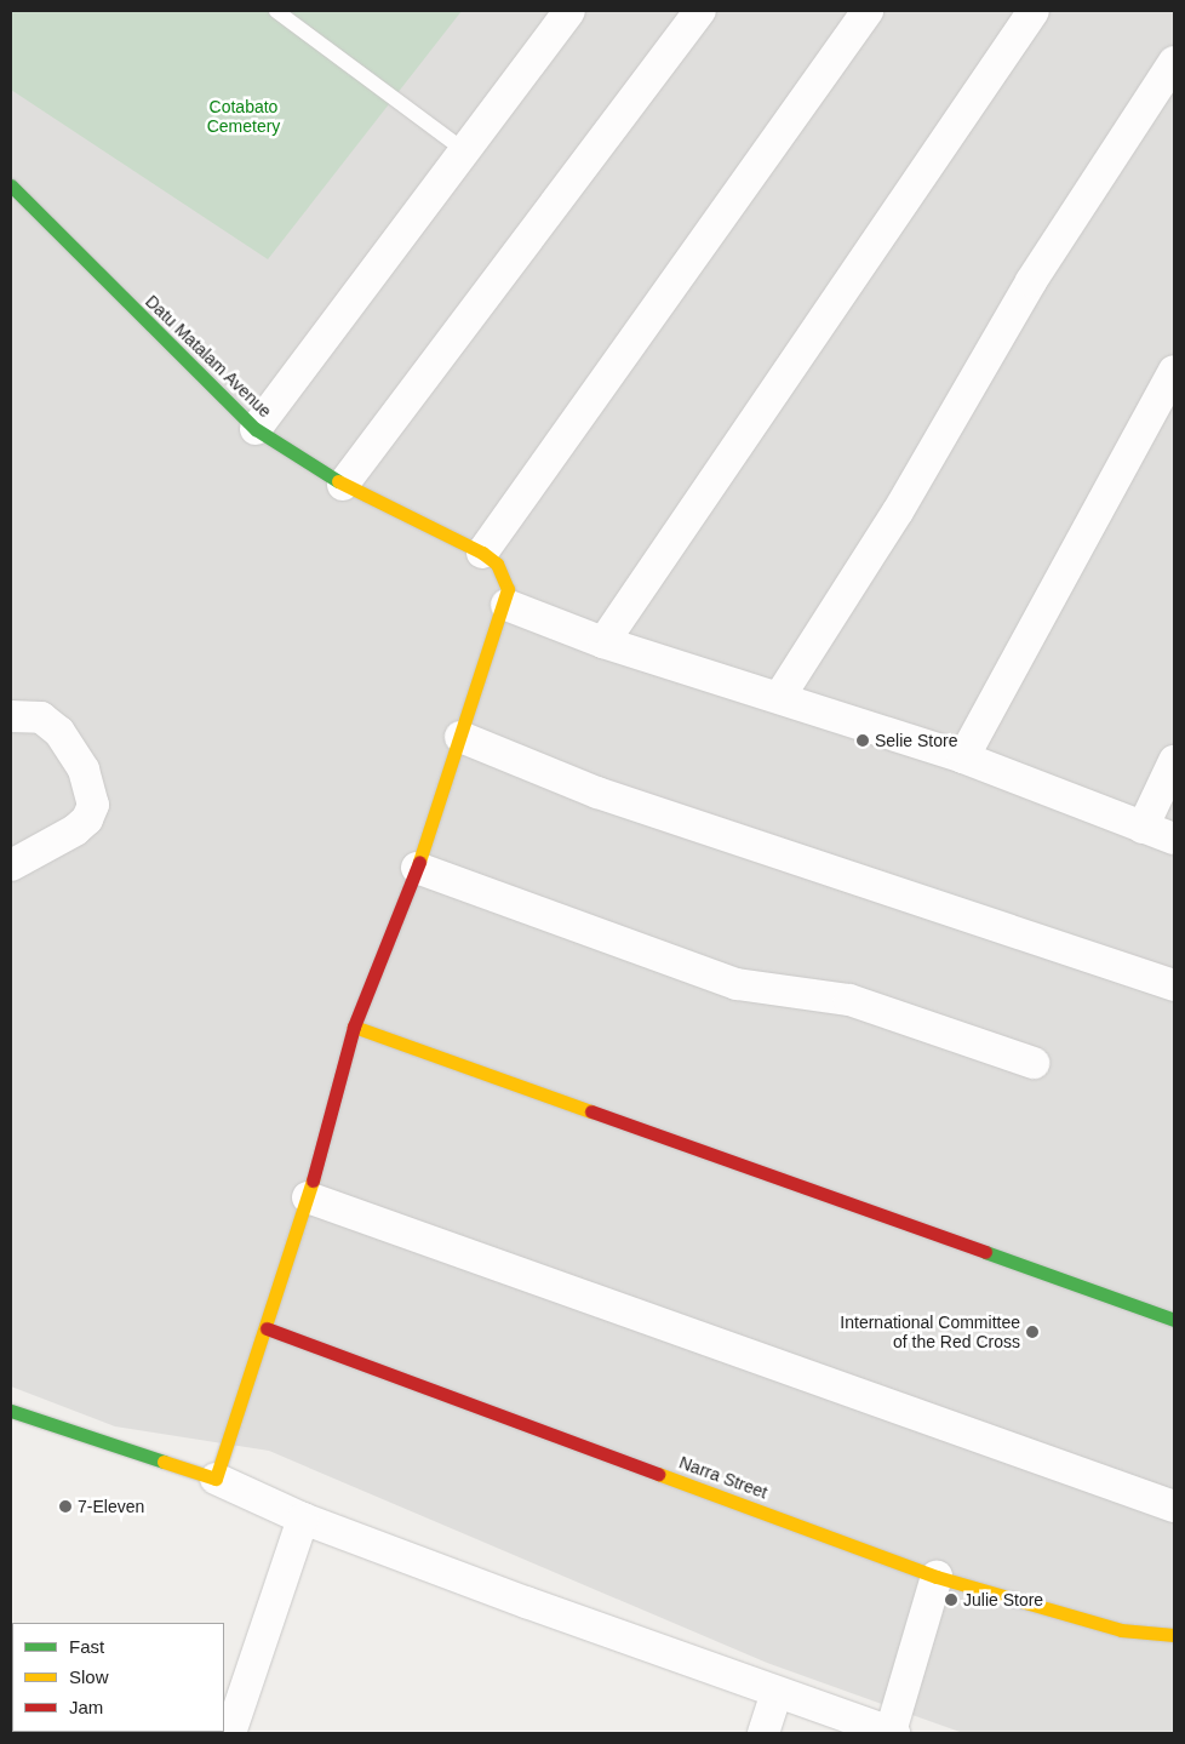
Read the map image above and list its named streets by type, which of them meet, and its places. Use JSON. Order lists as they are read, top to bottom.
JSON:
{
  "streets": {
    "main road": ["Datu Matalam Avenue", "Narra Street"]
  },
  "parks": ["Cotabato Cemetery"],
  "places": [
    "Selie Store",
    "International Committee of the Red Cross",
    "7-Eleven",
    "Julie Store"
  ],
  "legend": ["Fast", "Slow", "Jam"]
}
